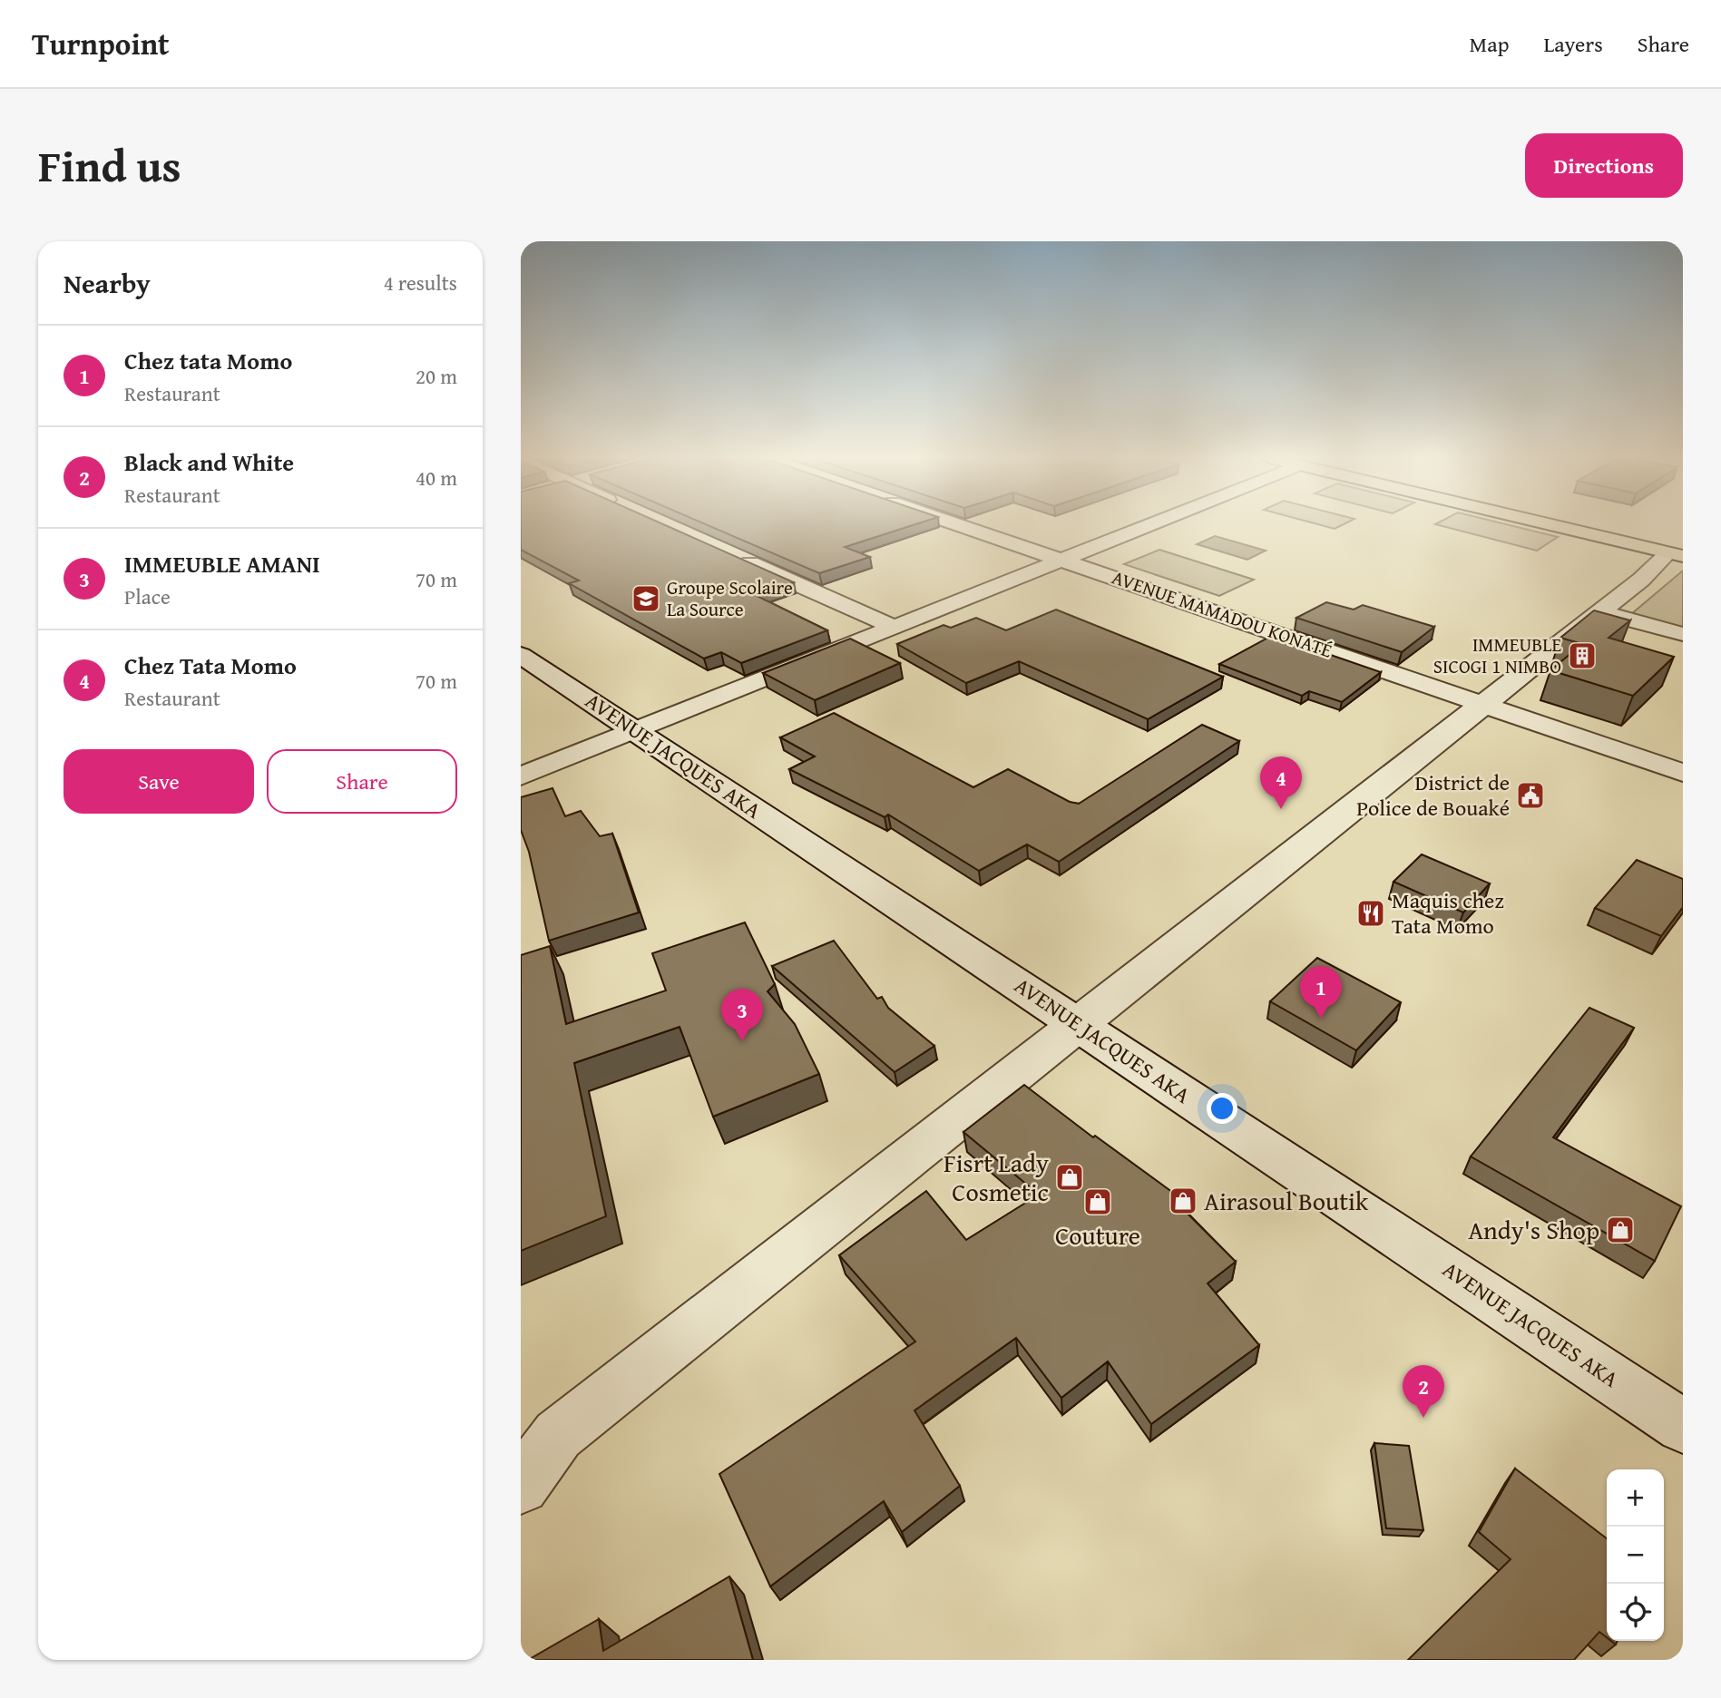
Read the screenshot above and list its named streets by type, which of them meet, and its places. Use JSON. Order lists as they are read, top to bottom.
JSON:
{
  "streets": {
    "street": ["AVENUE MAMADOU KONATÉ", "AVENUE JACQUES AKA"]
  },
  "places": {
    "school or university": ["Groupe Scolaire La Source"],
    "building": ["IMMEUBLE SICOGI 1 NIMBO"],
    "public building": ["District de Police de Bouaké"],
    "restaurant": ["Maquis chez Tata Momo"],
    "shop": [
      "Fisrt Lady Cosmetic",
      "Airasoul Boutik",
      "Couture",
      "Andy's Shop"
    ]
  },
  "page": {
    "header": "Turnpoint",
    "nav": ["Map", "Layers", "Share"],
    "title": "Find us",
    "buttons": [
      "Directions",
      ["Save", "Share"]
    ],
    "heading": ["Nearby", "4 results"],
    "list": [
      {
        "mark": "1",
        "name": "Chez tata Momo",
        "note": "Restaurant",
        "value": "20 m"
      },
      {
        "mark": "2",
        "name": "Black and White",
        "note": "Restaurant",
        "value": "40 m"
      },
      {
        "mark": "3",
        "name": "IMMEUBLE AMANI",
        "note": "Place",
        "value": "70 m"
      },
      {
        "mark": "4",
        "name": "Chez Tata Momo",
        "note": "Restaurant",
        "value": "70 m"
      }
    ],
    "pins": [
      "4",
      "1",
      "3",
      "2"
    ],
    "map_buttons": ["+", "−"]
  }
}
